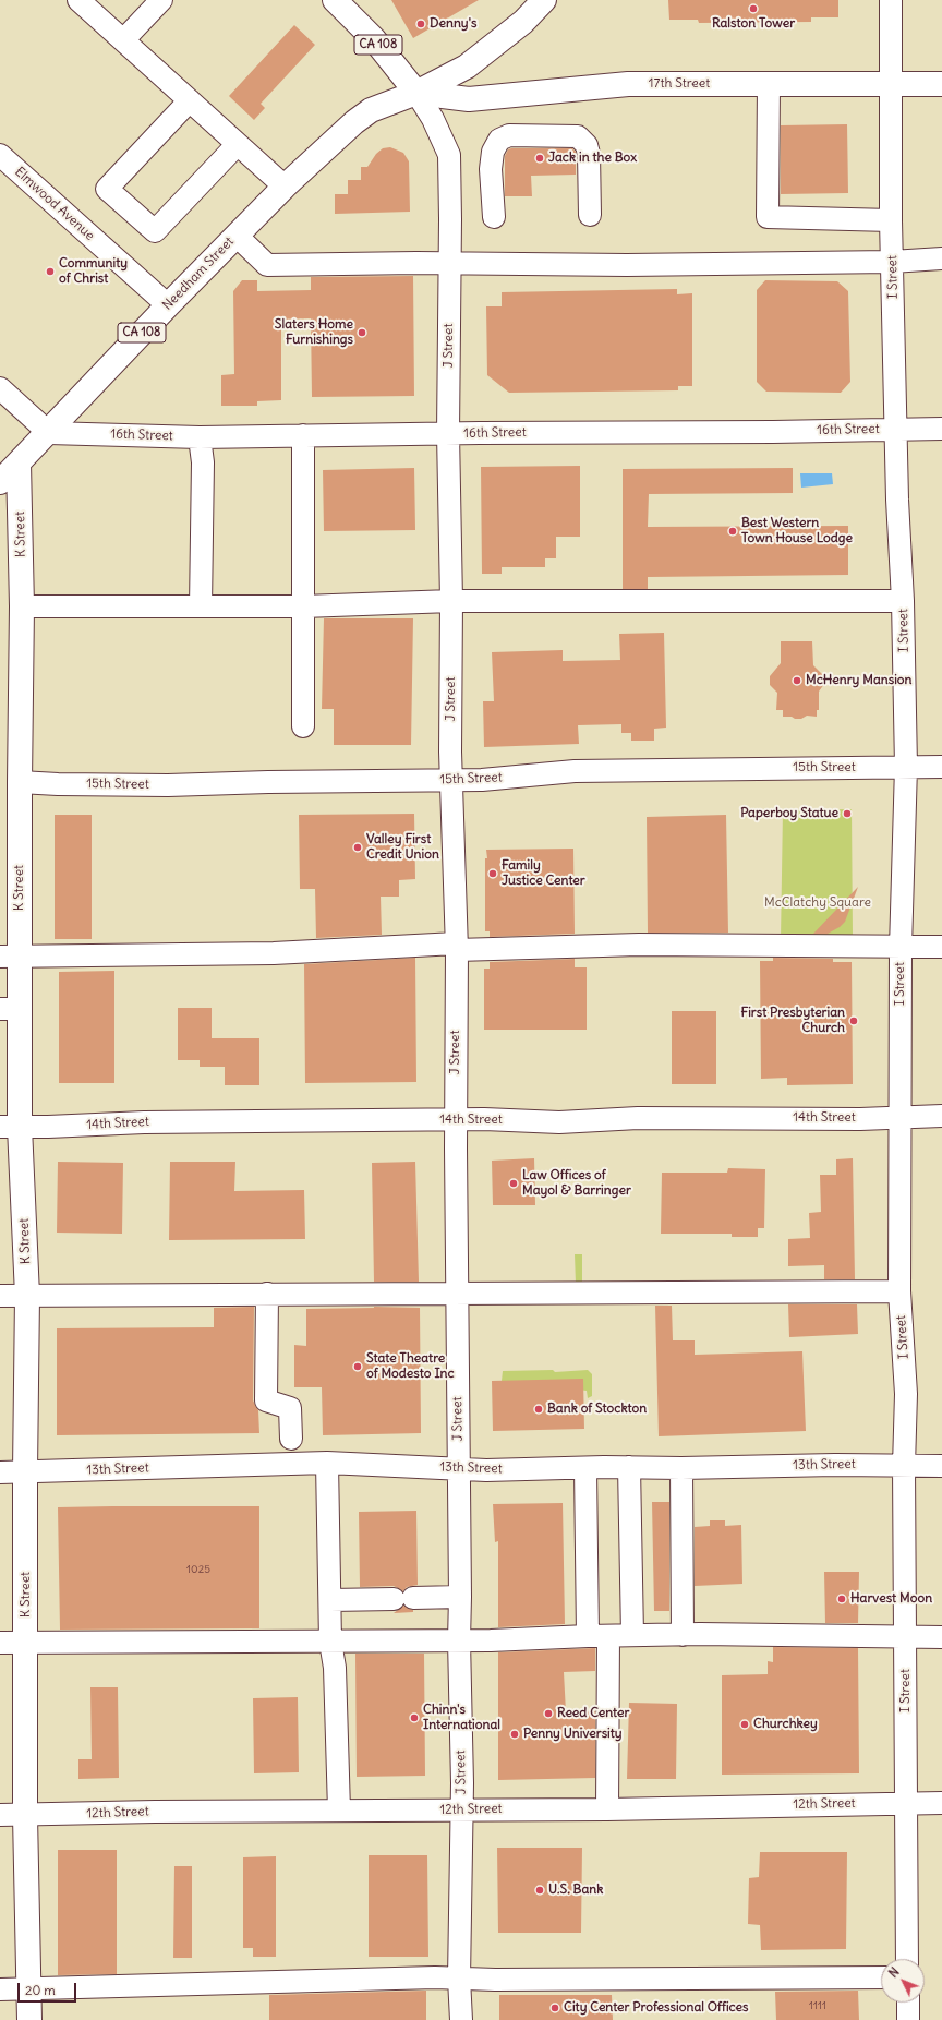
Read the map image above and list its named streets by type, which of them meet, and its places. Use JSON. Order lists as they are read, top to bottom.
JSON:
{
  "streets": {
    "main road": [
      "CA 108",
      "17th Street",
      "Needham Street",
      "K Street"
    ],
    "street": [
      "Elmwood Avenue",
      "I Street",
      "J Street",
      "16th Street",
      "15th Street",
      "14th Street",
      "13th Street",
      "12th Street"
    ]
  },
  "crossings": [
    ["CA 108", "17th Street"],
    ["CA 108", "Needham Street"],
    ["CA 108", "J Street"],
    ["17th Street", "Needham Street"],
    ["17th Street", "I Street"],
    ["17th Street", "J Street"],
    ["Elmwood Avenue", "Needham Street"],
    ["Needham Street", "J Street"],
    ["Needham Street", "16th Street"],
    ["Needham Street", "K Street"],
    ["I Street", "16th Street"],
    ["I Street", "15th Street"],
    ["I Street", "14th Street"],
    ["I Street", "13th Street"],
    ["I Street", "12th Street"],
    ["J Street", "16th Street"],
    ["J Street", "15th Street"],
    ["J Street", "14th Street"],
    ["J Street", "13th Street"],
    ["J Street", "12th Street"],
    ["K Street", "15th Street"],
    ["K Street", "14th Street"],
    ["K Street", "13th Street"],
    ["K Street", "12th Street"]
  ],
  "parks": ["McClatchy Square"],
  "places": [
    "Ralston Tower",
    "Denny's",
    "Jack in the Box",
    "Community of Christ",
    "Slaters Home Furnishings",
    "Best Western Town House Lodge",
    "McHenry Mansion",
    "Paperboy Statue",
    "Valley First Credit Union",
    "Family Justice Center",
    "First Presbyterian Church",
    "Law Offices of Mayol & Barringer",
    "State Theatre of Modesto Inc",
    "Bank of Stockton",
    "Harvest Moon",
    "Reed Center",
    "Chinn's International",
    "Churchkey",
    "Penny University",
    "U.S. Bank",
    "City Center Professional Offices"
  ],
  "house_numbers": ["1025", "1111"],
  "scale_bar": "20 m",
  "north": "top left"
}
